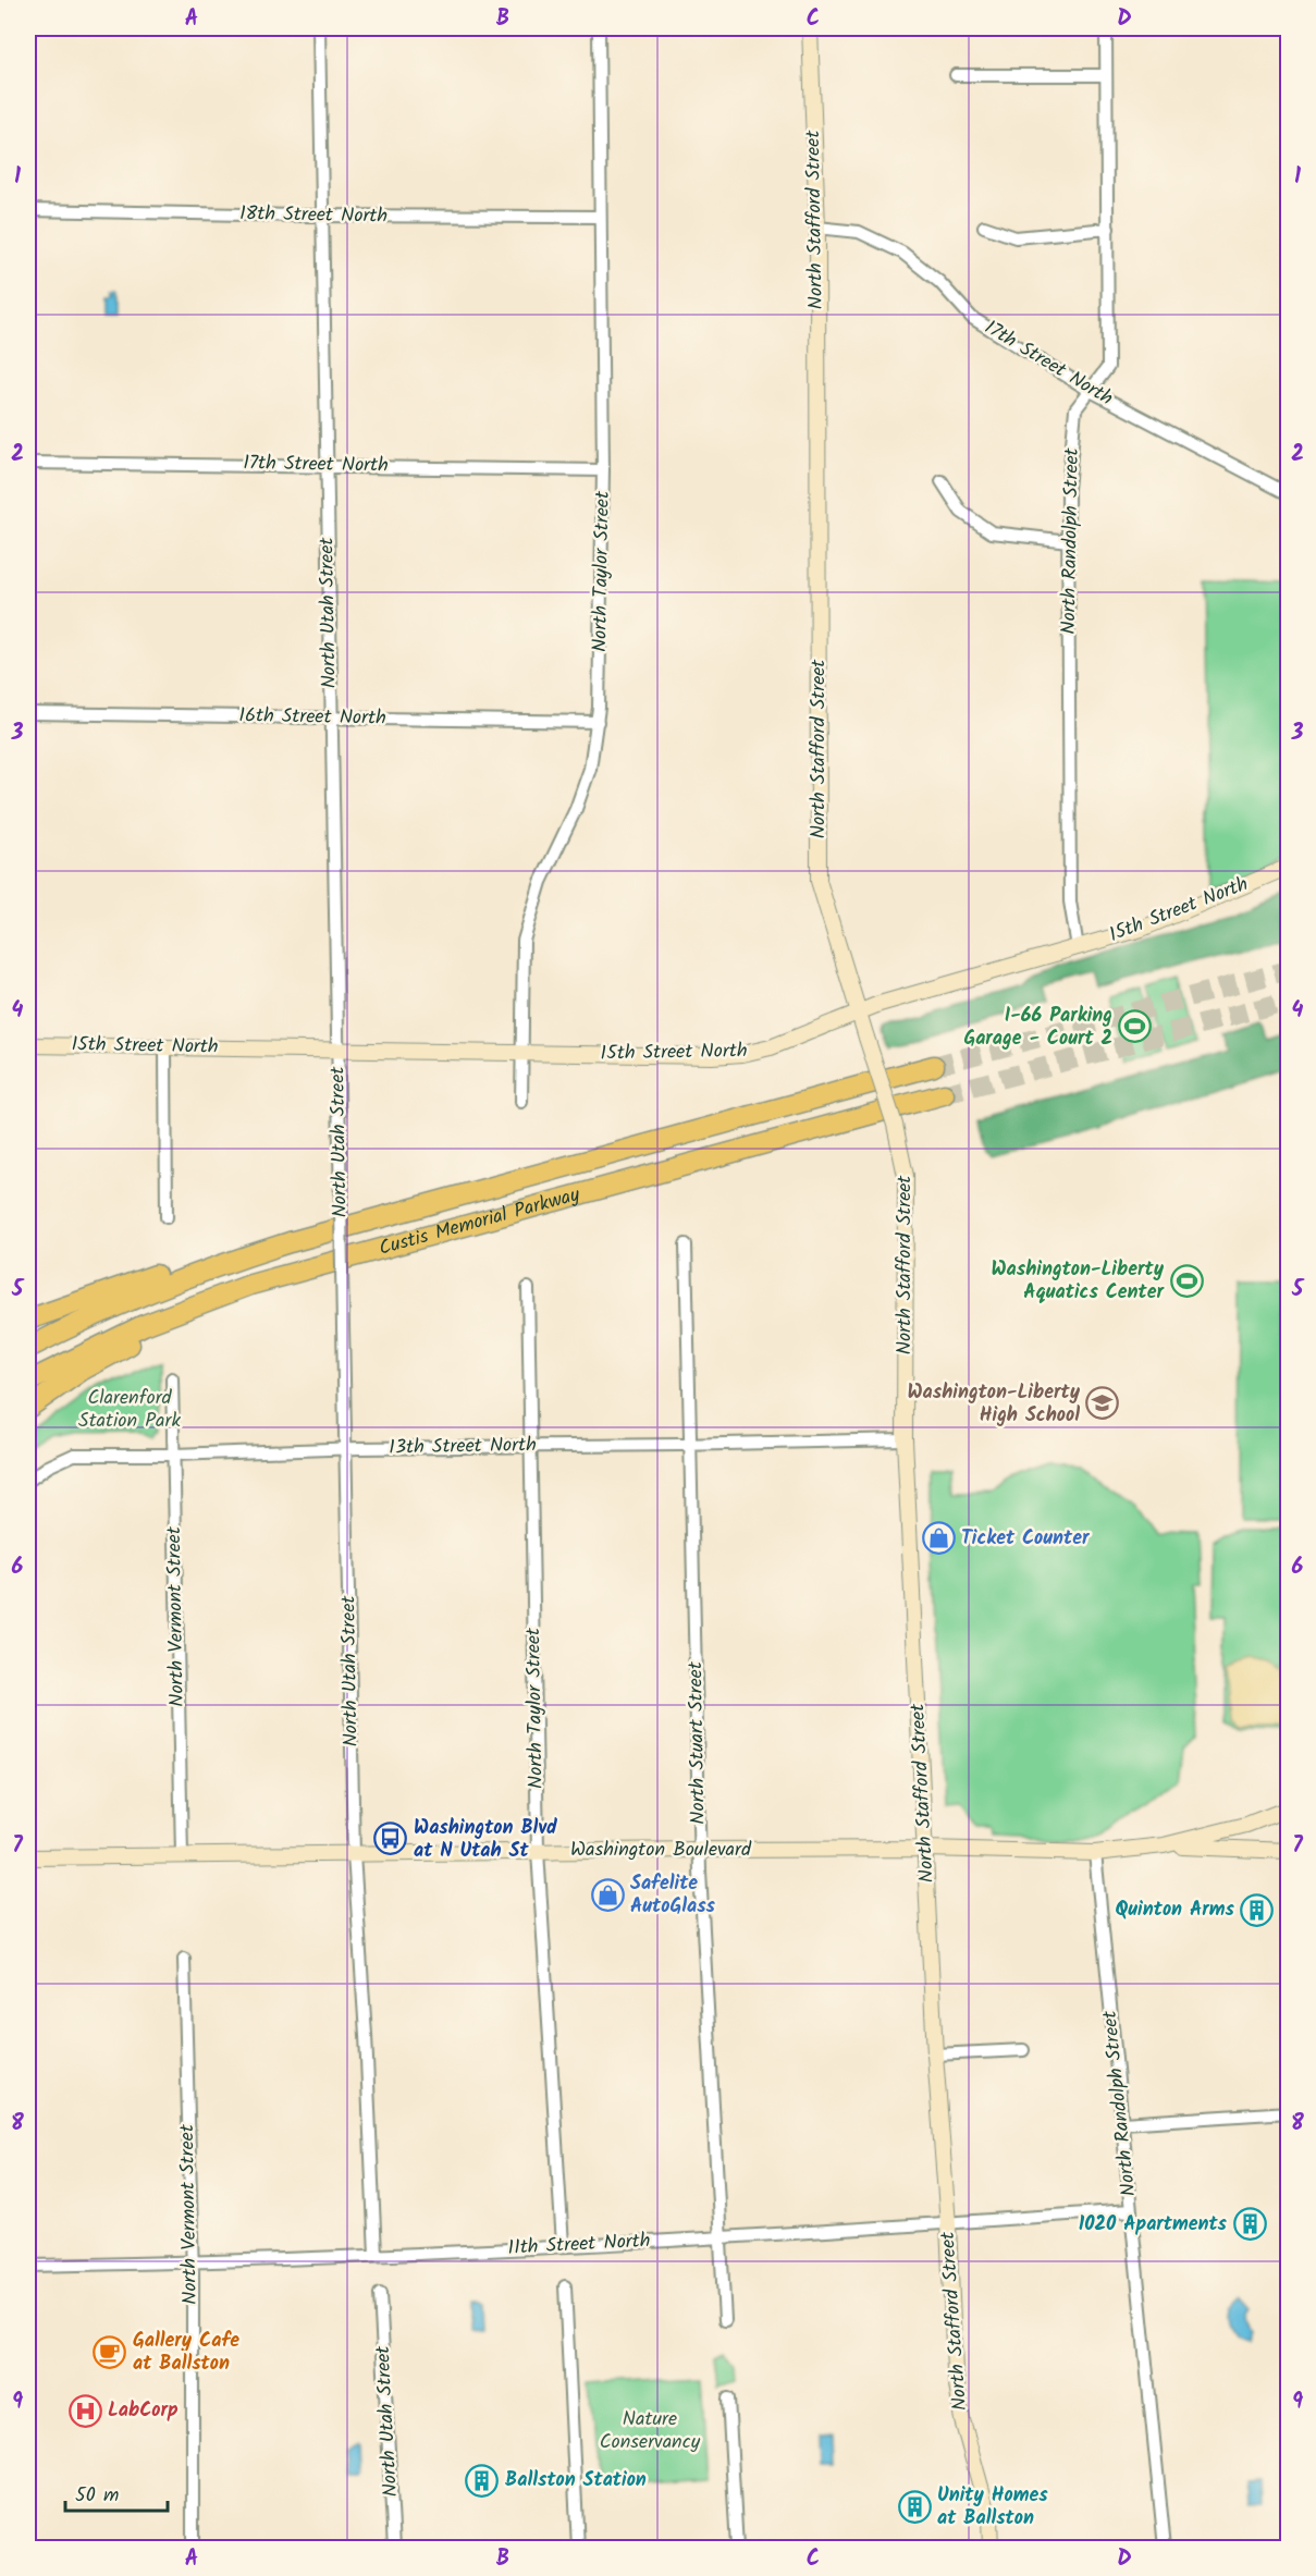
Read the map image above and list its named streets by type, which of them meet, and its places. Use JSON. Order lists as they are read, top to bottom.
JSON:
{
  "streets": {
    "highway": ["Custis Memorial Parkway"],
    "street": [
      "18th Street North",
      "North Stafford Street",
      "17th Street North",
      "North Randolph Street",
      "North Taylor Street",
      "North Utah Street",
      "16th Street North",
      "15th Street North",
      "13th Street North",
      "North Vermont Street",
      "North Stuart Street",
      "Washington Boulevard",
      "11th Street North"
    ]
  },
  "crossings": [
    ["18th Street North", "North Taylor Street"],
    ["18th Street North", "North Utah Street"],
    ["North Stafford Street", "17th Street North"],
    ["North Stafford Street", "15th Street North"],
    ["North Stafford Street", "13th Street North"],
    ["North Stafford Street", "Washington Boulevard"],
    ["North Stafford Street", "11th Street North"],
    ["17th Street North", "North Randolph Street"],
    ["17th Street North", "North Taylor Street"],
    ["17th Street North", "North Utah Street"],
    ["North Randolph Street", "15th Street North"],
    ["North Randolph Street", "Washington Boulevard"],
    ["North Randolph Street", "11th Street North"],
    ["North Taylor Street", "16th Street North"],
    ["North Taylor Street", "15th Street North"],
    ["North Taylor Street", "13th Street North"],
    ["North Taylor Street", "Washington Boulevard"],
    ["North Taylor Street", "11th Street North"],
    ["North Utah Street", "16th Street North"],
    ["North Utah Street", "15th Street North"],
    ["North Utah Street", "13th Street North"],
    ["North Utah Street", "Washington Boulevard"],
    ["North Utah Street", "11th Street North"],
    ["13th Street North", "North Vermont Street"],
    ["13th Street North", "North Stuart Street"],
    ["North Vermont Street", "Washington Boulevard"],
    ["North Vermont Street", "11th Street North"],
    ["North Stuart Street", "Washington Boulevard"],
    ["North Stuart Street", "11th Street North"]
  ],
  "parks": ["Clarenford Station Park", "Nature Conservancy"],
  "places": {
    "sports": ["I-66 Parking Garage - Court 2", "Washington-Liberty Aquatics Center"],
    "school or university": ["Washington-Liberty High School"],
    "shop": ["Ticket Counter", "Safelite AutoGlass"],
    "bus stop": ["Washington Blvd at N Utah St"],
    "building": [
      "Quinton Arms",
      "1020 Apartments",
      "Ballston Station",
      "Unity Homes at Ballston"
    ],
    "cafe": ["Gallery Cafe at Ballston"],
    "hospital": ["LabCorp"]
  },
  "scale_bar": "50 m",
  "grid": {
    "columns": [
      "A",
      "B",
      "C",
      "D"
    ],
    "rows": [
      "1",
      "2",
      "3",
      "4",
      "5",
      "6",
      "7",
      "8",
      "9"
    ]
  }
}
